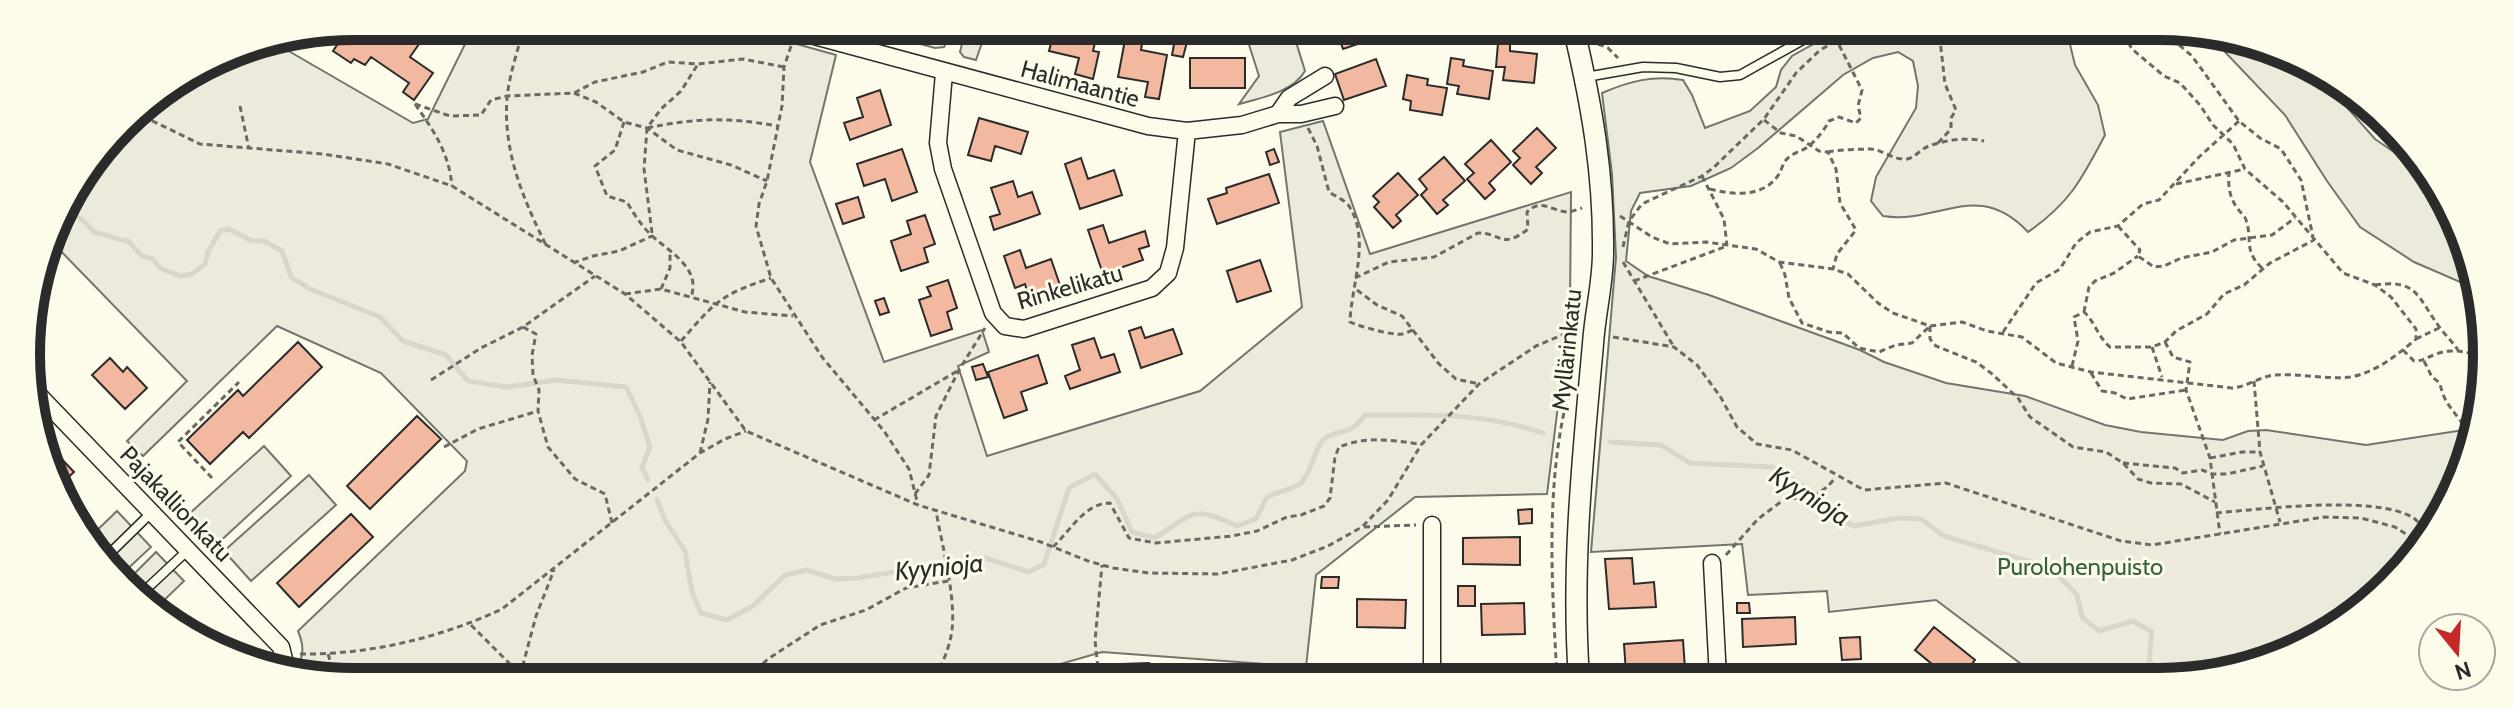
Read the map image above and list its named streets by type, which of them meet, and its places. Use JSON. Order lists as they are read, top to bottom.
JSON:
{
  "streets": {
    "street": [
      "Halimaantie",
      "Rinkelikatu",
      "Myllärinkatu",
      "Pajakallionkatu"
    ]
  },
  "crossings": [
    ["Halimaantie", "Rinkelikatu"]
  ],
  "water": ["Kyynioja"],
  "parks": ["Purolohenpuisto"],
  "north": "bottom"
}
